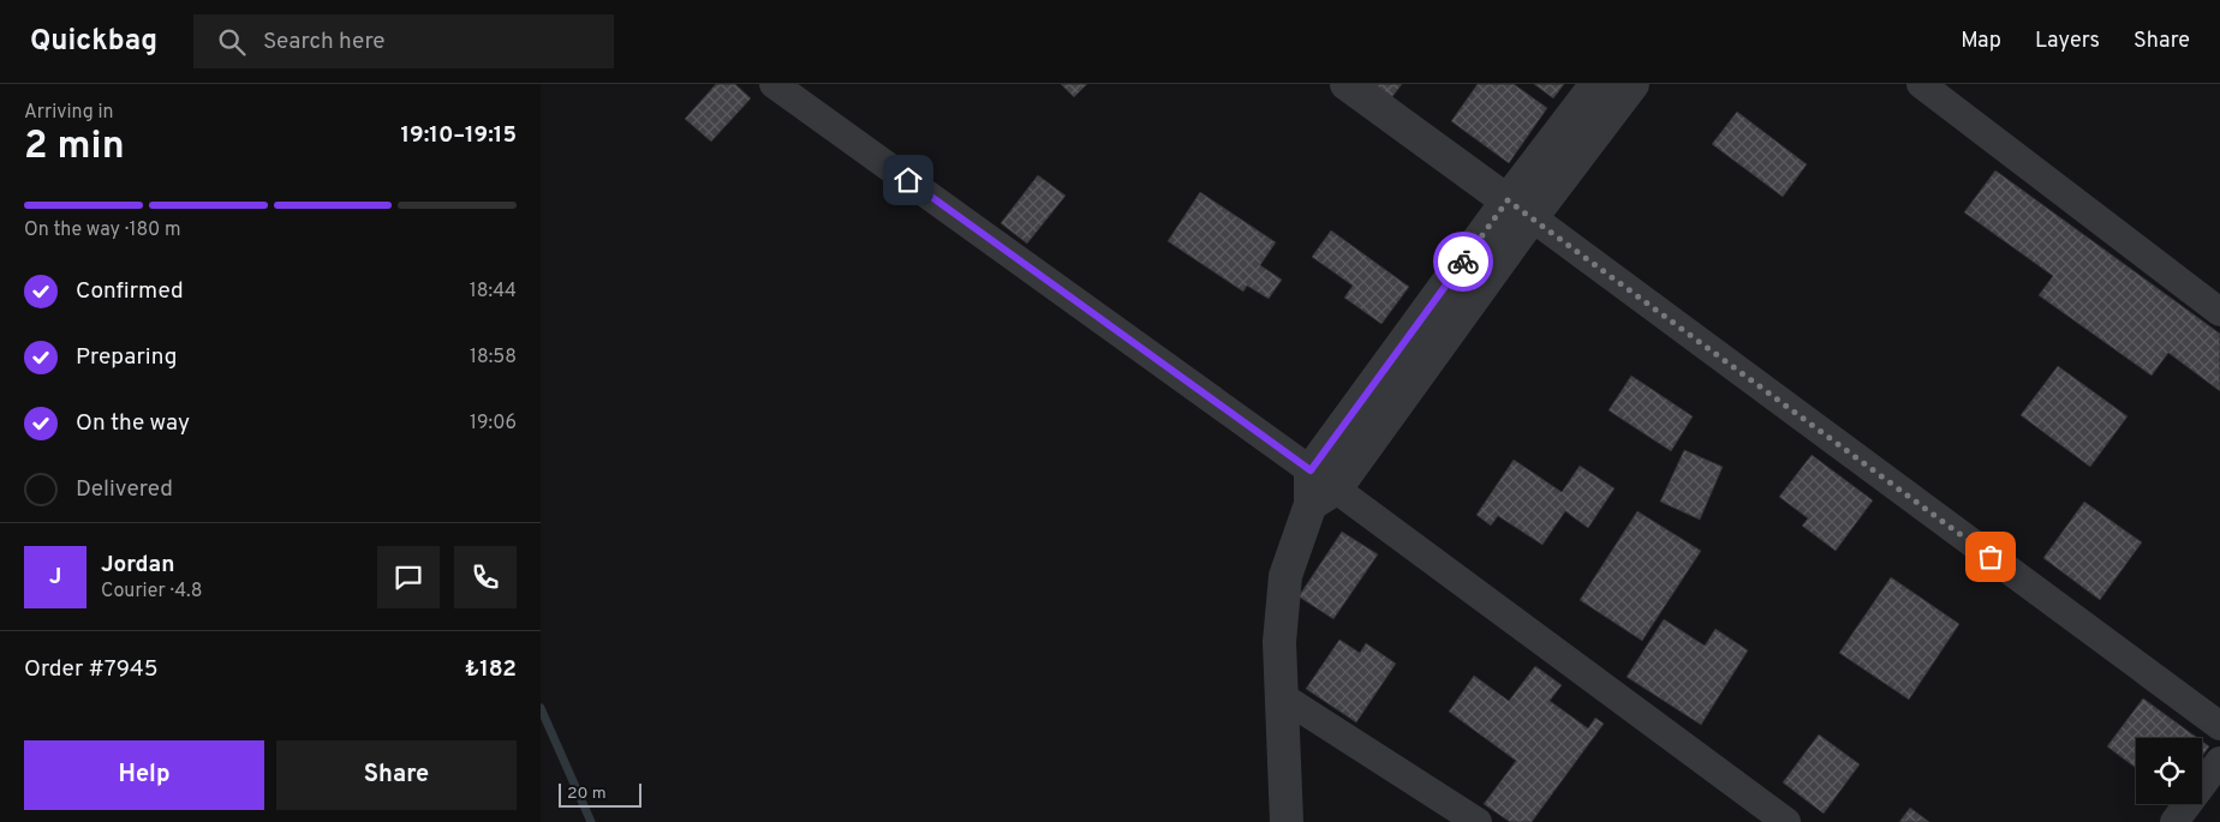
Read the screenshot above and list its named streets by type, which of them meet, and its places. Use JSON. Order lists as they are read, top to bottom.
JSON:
{
  "scale_bar": "20 m",
  "page": {
    "header": "Quickbag",
    "search": "Search here",
    "nav": ["Map", "Layers", "Share"],
    "heading": ["2 min", "Arriving in", "19:10–19:15"],
    "panel": [
      "Jordan",
      "Courier · 4.8",
      "Order #7945",
      "₺182"
    ],
    "bar": "On the way · 180 m",
    "list": [
      ["Confirmed", "18:44"],
      ["Preparing", "18:58"],
      ["On the way", "19:06"],
      "Delivered"
    ],
    "round": "J",
    "buttons": ["Help", "Share"],
    "scale": "20 m"
  }
}
